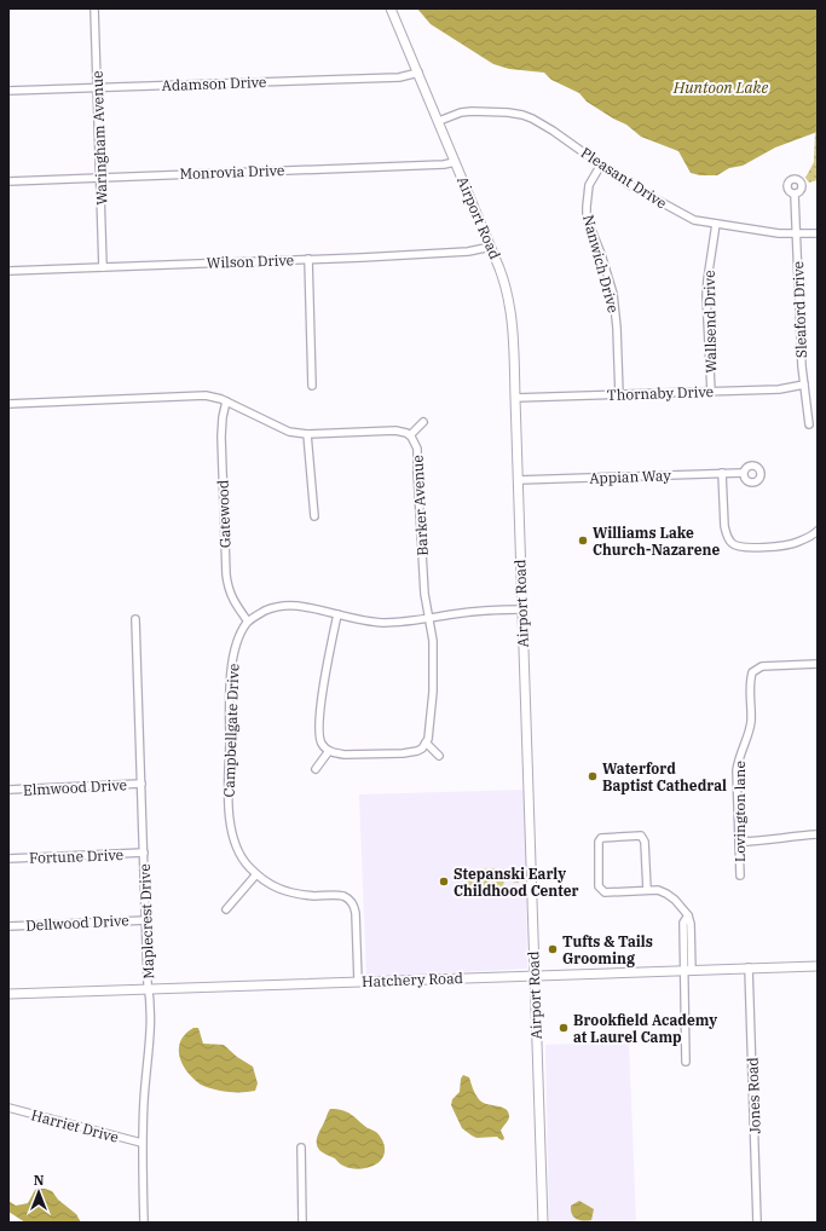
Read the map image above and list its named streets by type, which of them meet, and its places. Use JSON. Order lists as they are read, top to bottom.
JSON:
{
  "streets": {
    "street": [
      "Adamson Drive",
      "Waringham Avenue",
      "Monrovia Drive",
      "Pleasant Drive",
      "Airport Road",
      "Wilson Drive",
      "Nanwich Drive",
      "Sleaford Drive",
      "Wallsend Drive",
      "Thornaby Drive",
      "Appian Way",
      "Barker Avenue",
      "Gatewood",
      "Campbellgate Drive",
      "Elmwood Drive",
      "Lovington lane",
      "Fortune Drive",
      "Maplecrest Drive",
      "Dellwood Drive",
      "Hatchery Road",
      "Jones Road",
      "Harriet Drive"
    ]
  },
  "crossings": [
    ["Adamson Drive", "Waringham Avenue"],
    ["Adamson Drive", "Airport Road"],
    ["Waringham Avenue", "Monrovia Drive"],
    ["Waringham Avenue", "Wilson Drive"],
    ["Monrovia Drive", "Airport Road"],
    ["Pleasant Drive", "Airport Road"],
    ["Pleasant Drive", "Nanwich Drive"],
    ["Pleasant Drive", "Sleaford Drive"],
    ["Pleasant Drive", "Wallsend Drive"],
    ["Airport Road", "Wilson Drive"],
    ["Airport Road", "Thornaby Drive"],
    ["Airport Road", "Appian Way"],
    ["Airport Road", "Hatchery Road"],
    ["Nanwich Drive", "Thornaby Drive"],
    ["Sleaford Drive", "Thornaby Drive"],
    ["Wallsend Drive", "Thornaby Drive"],
    ["Barker Avenue", "Gatewood"],
    ["Gatewood", "Campbellgate Drive"],
    ["Campbellgate Drive", "Hatchery Road"],
    ["Elmwood Drive", "Maplecrest Drive"],
    ["Fortune Drive", "Maplecrest Drive"],
    ["Maplecrest Drive", "Dellwood Drive"],
    ["Maplecrest Drive", "Hatchery Road"],
    ["Maplecrest Drive", "Harriet Drive"],
    ["Hatchery Road", "Jones Road"]
  ],
  "water": ["Huntoon Lake"],
  "places": [
    "Williams Lake Church-Nazarene",
    "Waterford Baptist Cathedral",
    "Stepanski Early Childhood Center",
    "Tufts & Tails Grooming",
    "Brookfield Academy at Laurel Camp"
  ],
  "north": "top"
}
